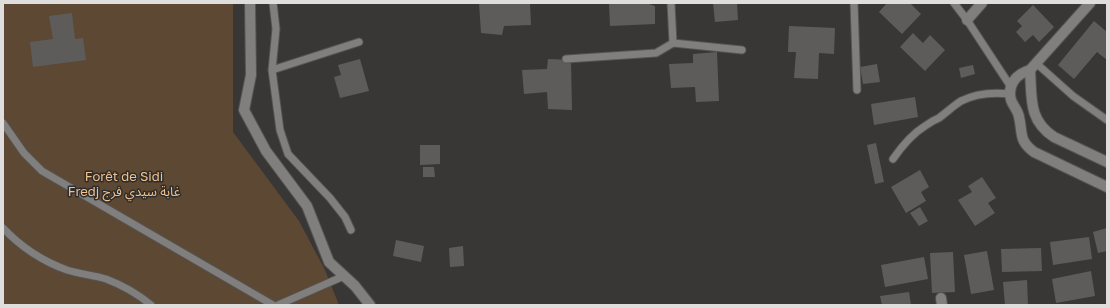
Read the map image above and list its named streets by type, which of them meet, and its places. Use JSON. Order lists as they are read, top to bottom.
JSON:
{
  "parks": ["Forêt de Sidi Fredj غابة سيدي فرج"]
}
